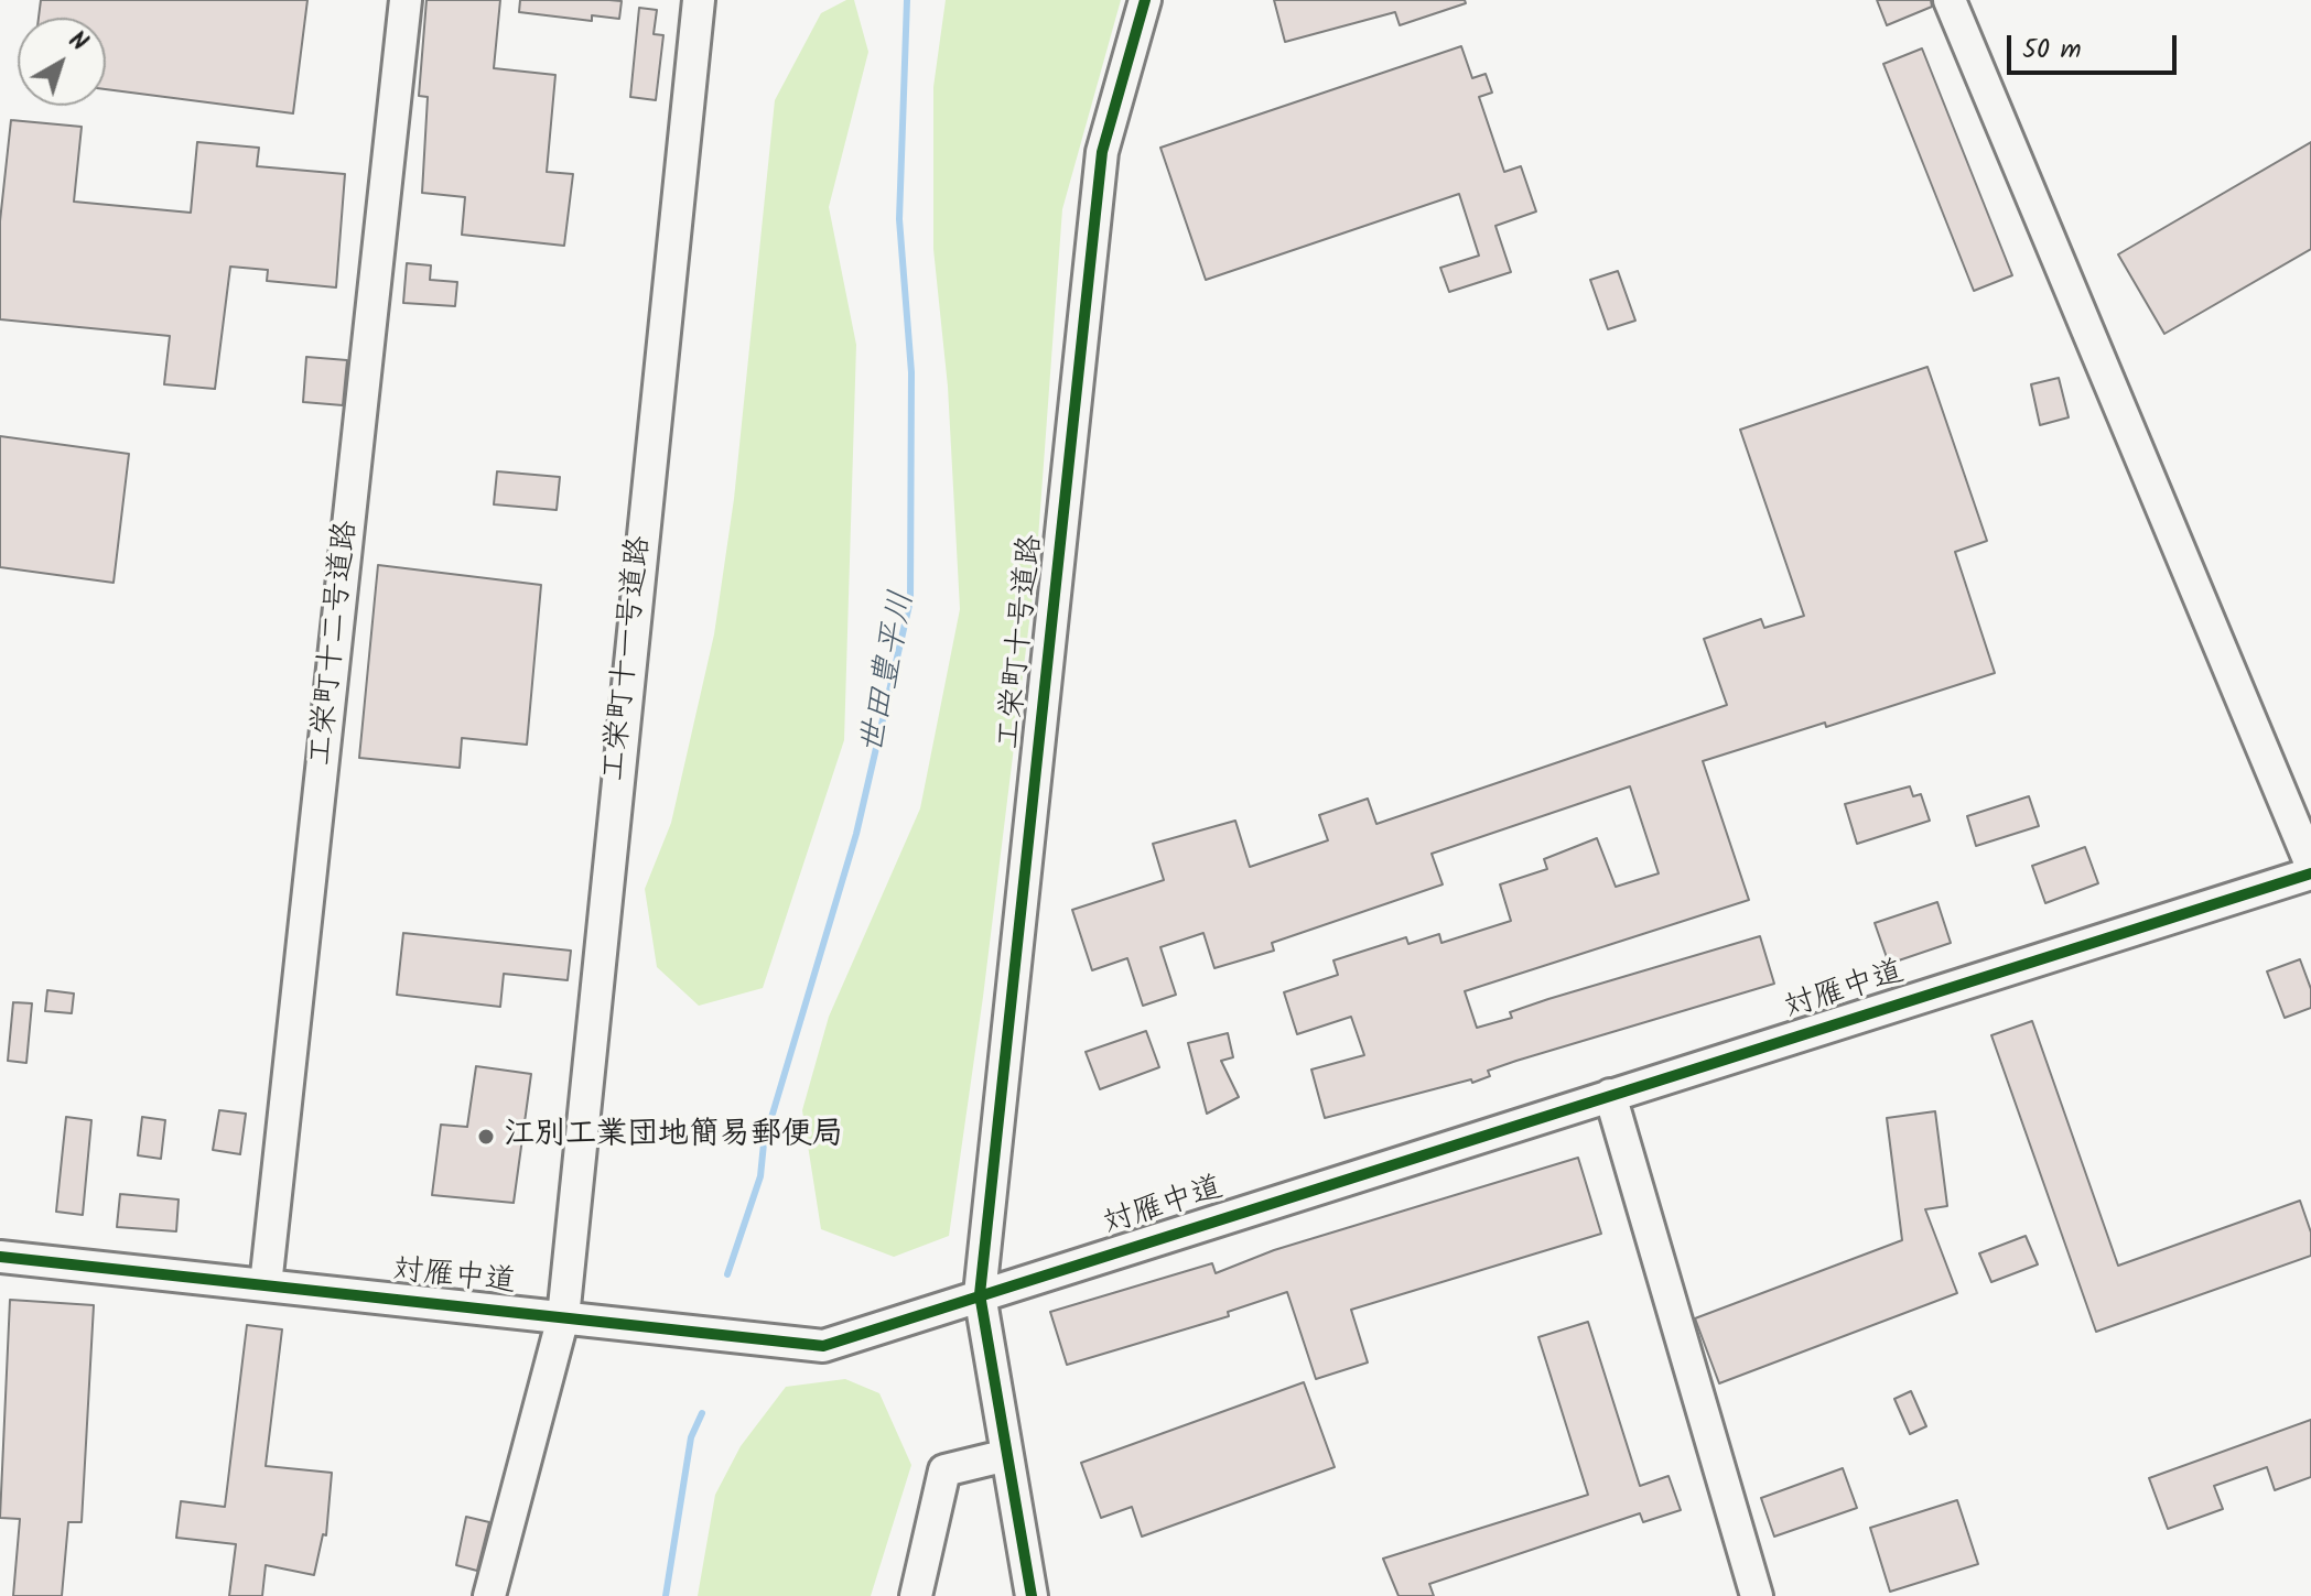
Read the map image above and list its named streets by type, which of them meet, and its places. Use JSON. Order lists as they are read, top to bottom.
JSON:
{
  "streets": {
    "street": [
      "工栄町十号道路",
      "工栄町十二号道路",
      "工栄町十一号道路",
      "対雁中道"
    ]
  },
  "crossings": [
    ["工栄町十号道路", "対雁中道"],
    ["工栄町十二号道路", "対雁中道"],
    ["工栄町十一号道路", "対雁中道"]
  ],
  "water": ["世田豊平川"],
  "places": ["江別工業団地簡易郵便局"],
  "scale_bar": "50 m",
  "north": "top right"
}
